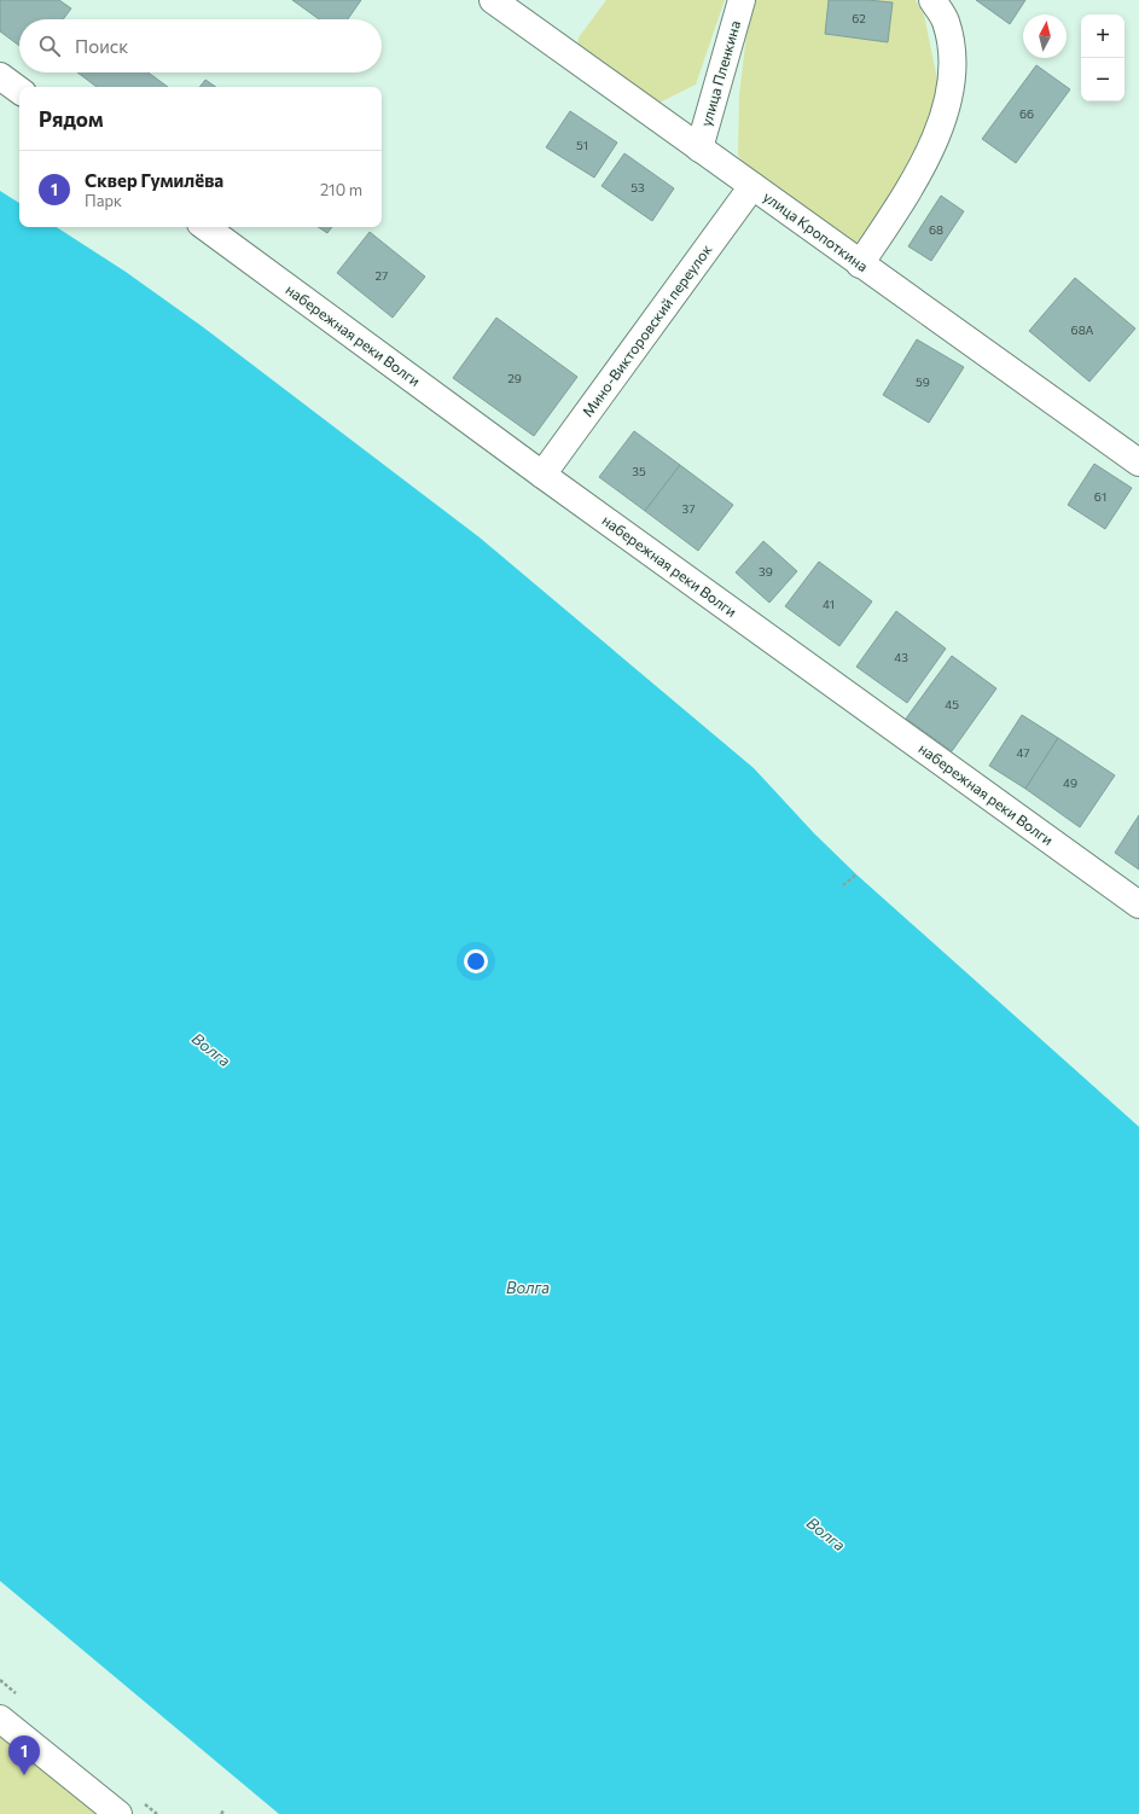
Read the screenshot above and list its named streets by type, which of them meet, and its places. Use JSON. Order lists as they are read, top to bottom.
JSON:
{
  "streets": {
    "street": [
      "улица Пленкина",
      "улица Кропоткина",
      "Мино-Викторовский переулок",
      "набережная реки Волги"
    ]
  },
  "crossings": [
    ["улица Пленкина", "улица Кропоткина"],
    ["улица Кропоткина", "Мино-Викторовский переулок"],
    ["Мино-Викторовский переулок", "набережная реки Волги"]
  ],
  "water": ["Волга"],
  "house_numbers": [
    "62",
    "66",
    "51",
    "53",
    "68",
    "27",
    "68А",
    "29",
    "59",
    "35",
    "61",
    "37",
    "39",
    "41",
    "43",
    "45",
    "47",
    "49"
  ],
  "north": "top",
  "page": {
    "map_buttons": ["+", "−"],
    "search": "Поиск",
    "heading": "Рядом",
    "list": [
      {
        "mark": "1",
        "name": "Сквер Гумилёва",
        "note": "Парк",
        "value": "210 m"
      }
    ],
    "pins": "1"
  }
}
